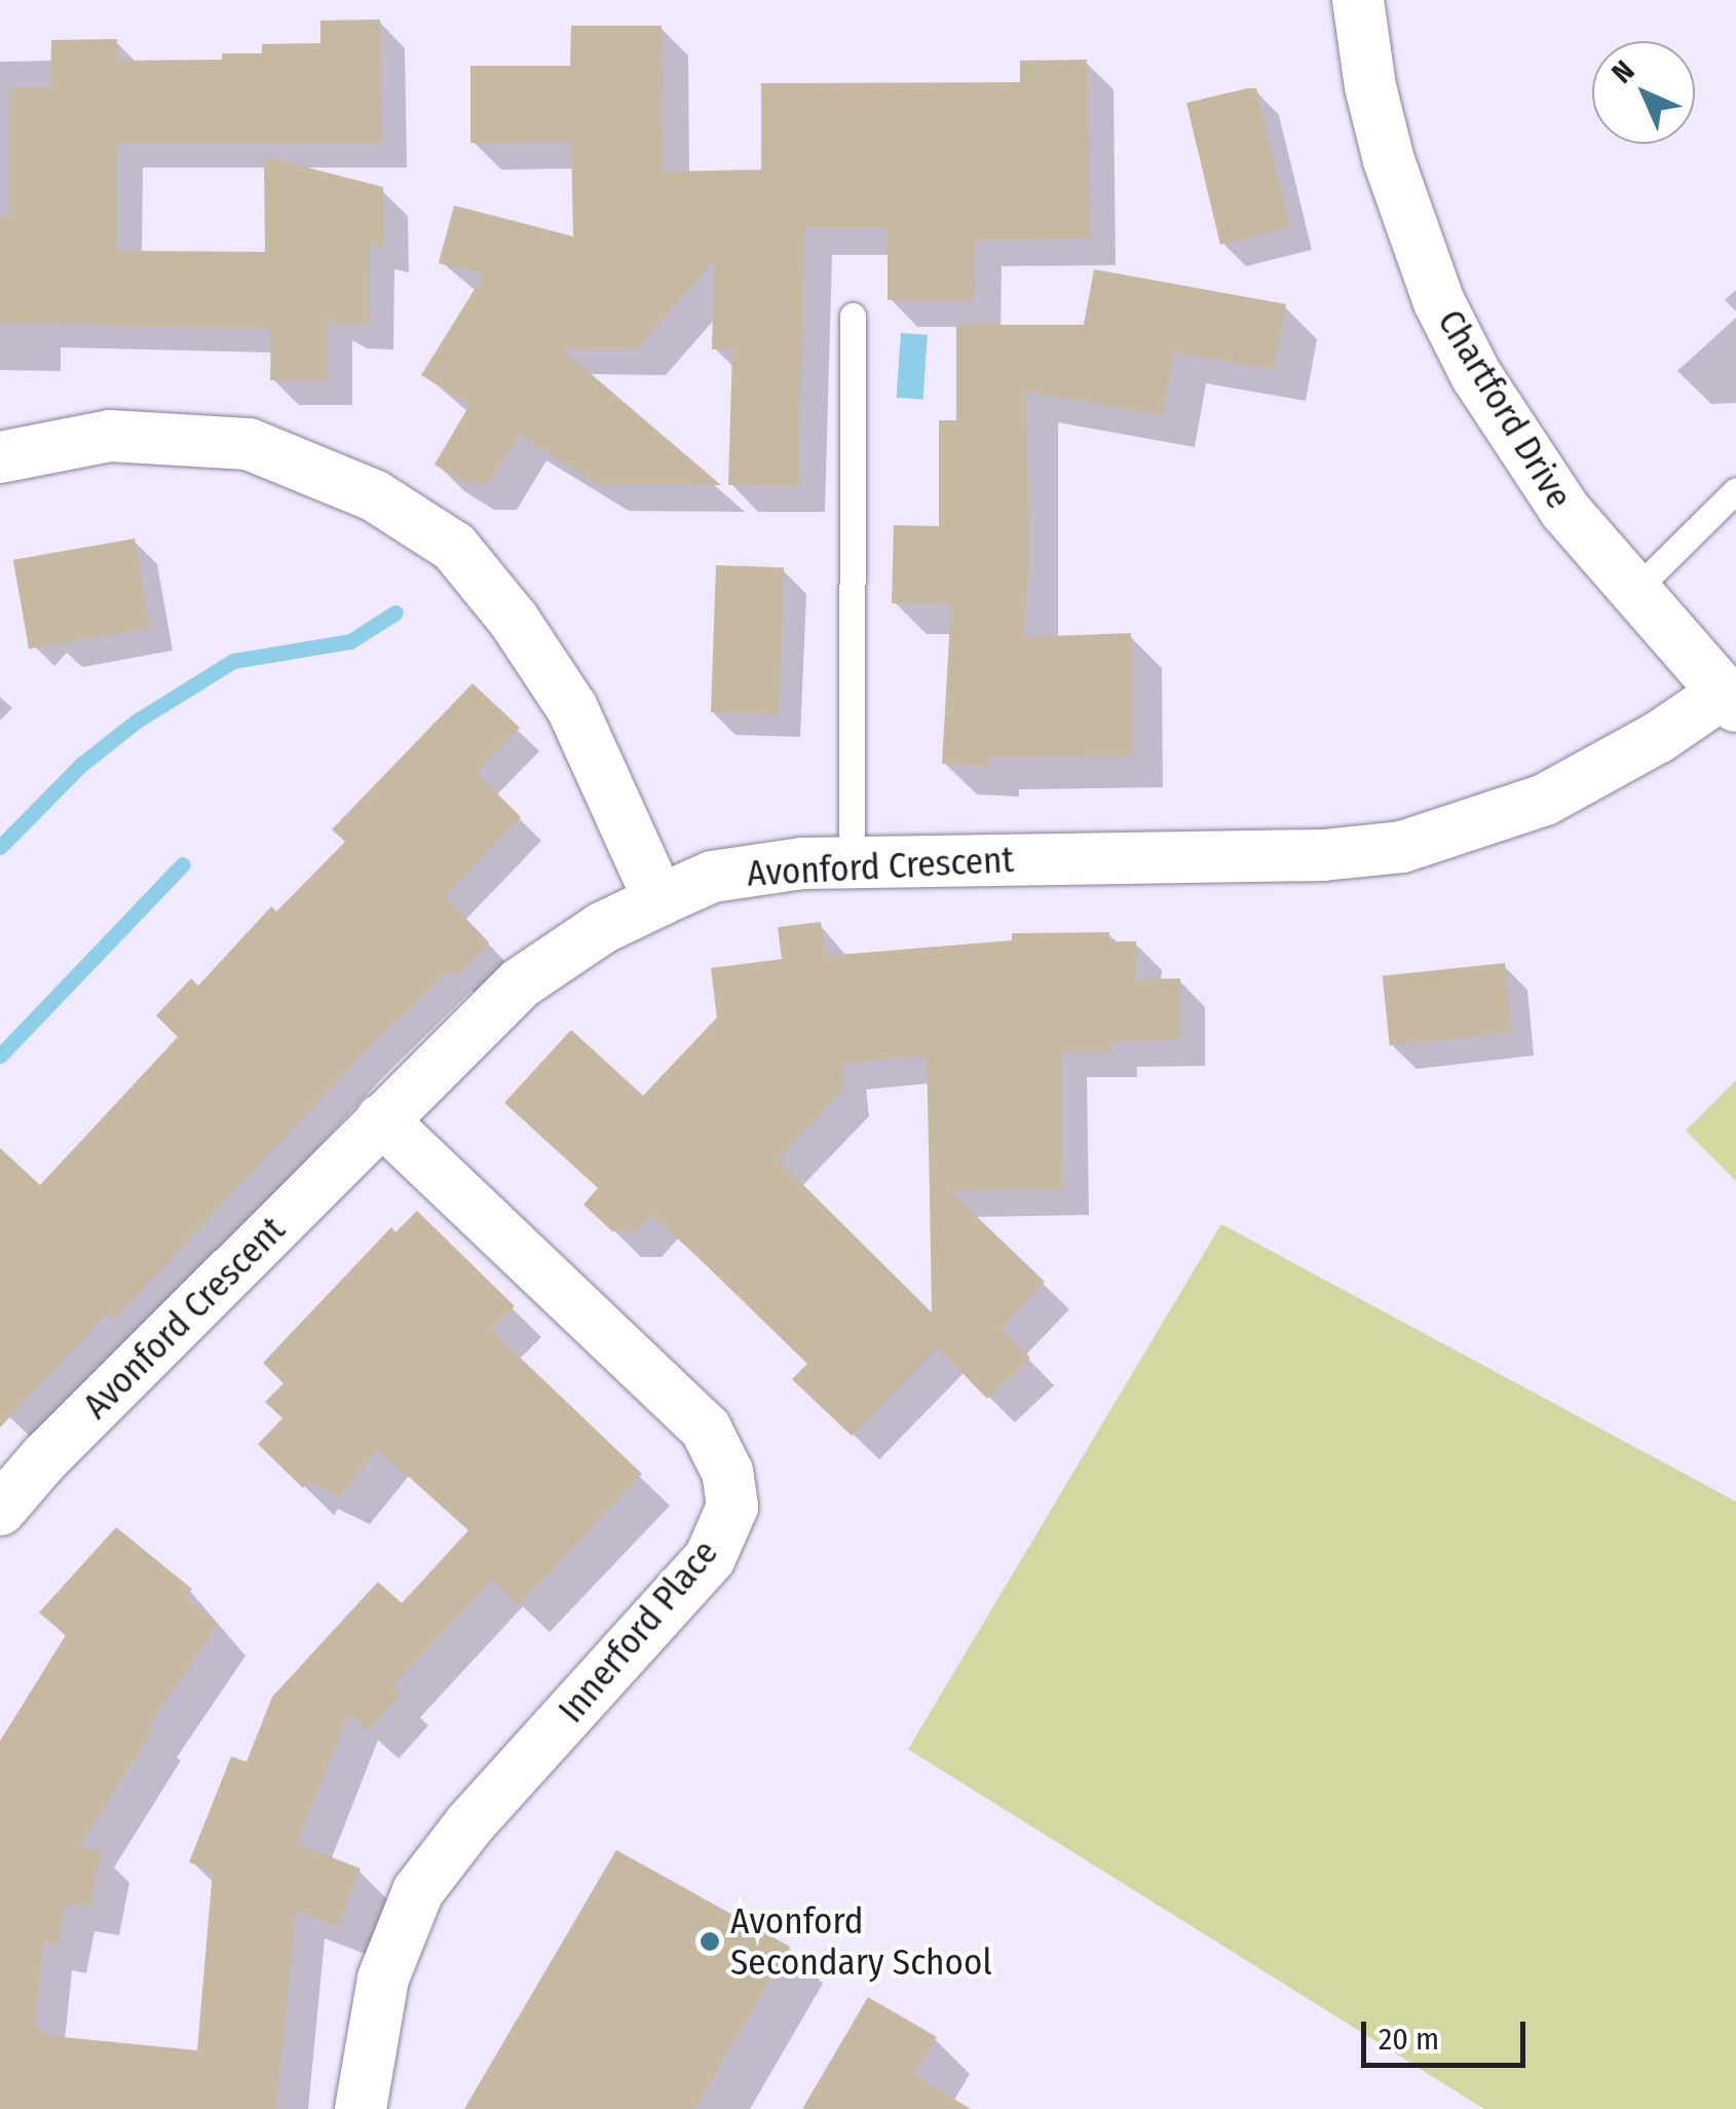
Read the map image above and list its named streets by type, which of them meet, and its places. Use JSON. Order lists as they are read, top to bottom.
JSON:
{
  "streets": {
    "street": ["Chartford Drive", "Avonford Crescent", "Innerford Place"]
  },
  "crossings": [
    ["Chartford Drive", "Avonford Crescent"],
    ["Avonford Crescent", "Innerford Place"]
  ],
  "places": ["Avonford Secondary School"],
  "scale_bar": "20 m",
  "north": "top left"
}
